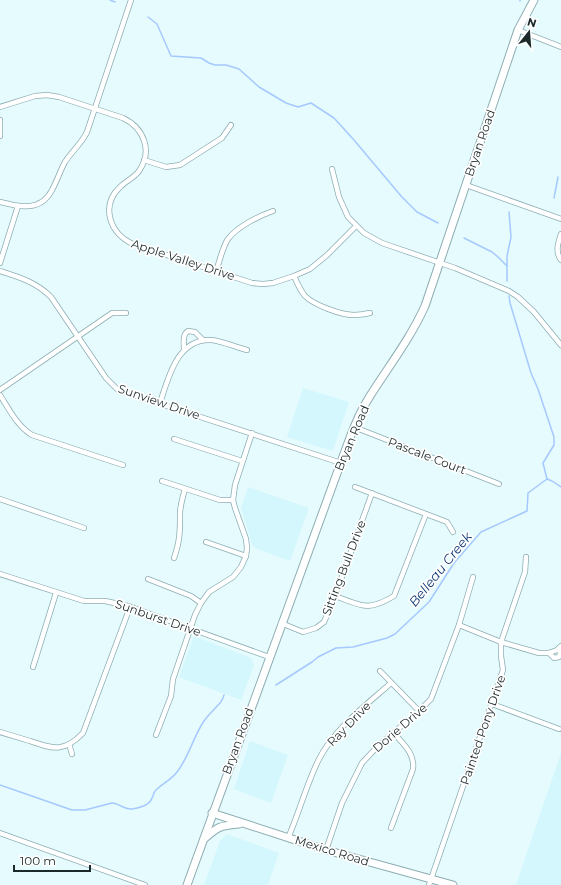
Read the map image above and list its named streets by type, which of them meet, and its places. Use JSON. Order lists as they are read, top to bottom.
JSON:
{
  "streets": {
    "main road": ["Bryan Road", "Mexico Road"],
    "street": [
      "Apple Valley Drive",
      "Sunview Drive",
      "Pascale Court",
      "Sitting Bull Drive",
      "Sunburst Drive",
      "Ray Drive",
      "Dorie Drive",
      "Painted Pony Drive"
    ]
  },
  "crossings": [
    ["Bryan Road", "Sunview Drive"],
    ["Bryan Road", "Pascale Court"],
    ["Bryan Road", "Sitting Bull Drive"],
    ["Bryan Road", "Sunburst Drive"],
    ["Bryan Road", "Mexico Road"],
    ["Ray Drive", "Mexico Road"],
    ["Dorie Drive", "Mexico Road"],
    ["Painted Pony Drive", "Mexico Road"]
  ],
  "water": ["Belleau Creek"],
  "scale_bar": "100 m",
  "north": "top"
}
